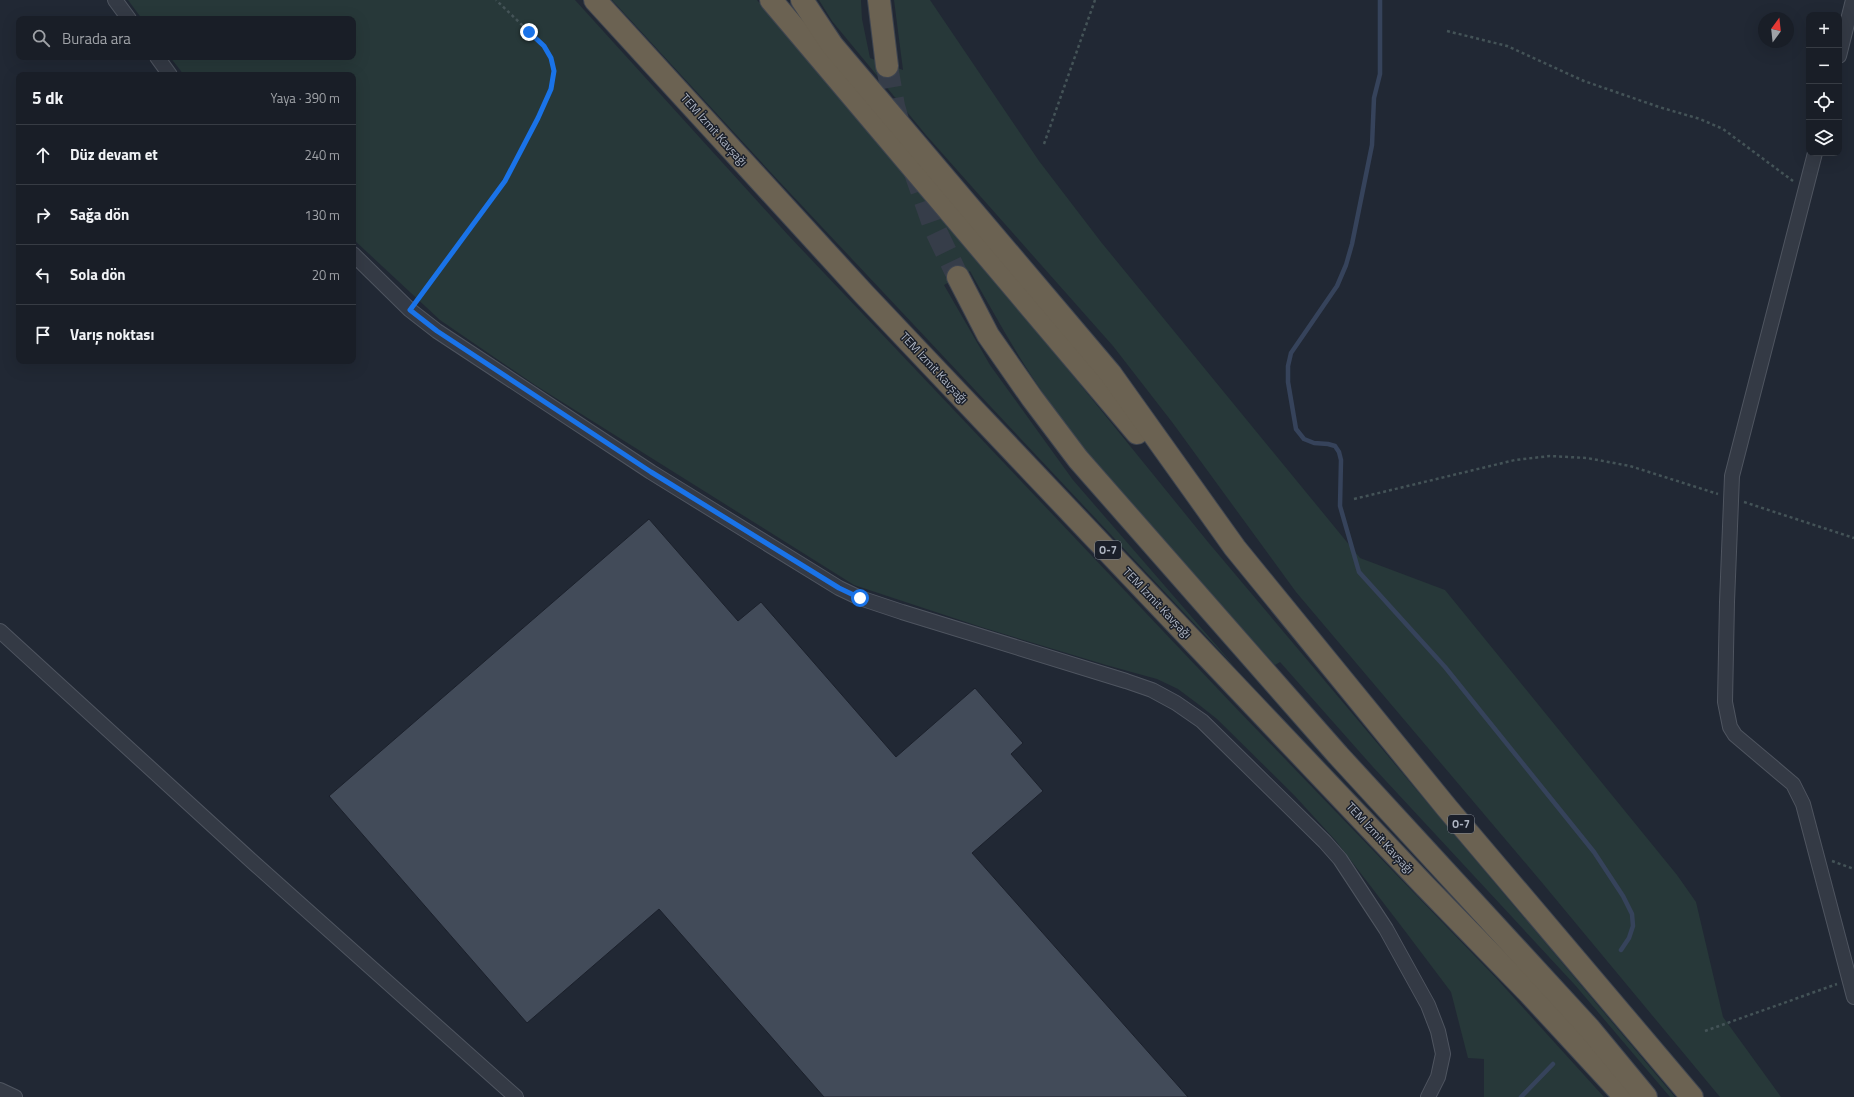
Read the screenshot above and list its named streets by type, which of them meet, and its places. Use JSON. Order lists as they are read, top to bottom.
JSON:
{
  "streets": {
    "highway": ["TEM İzmit Kavşağı", "O-7"]
  },
  "north": "top",
  "page": {
    "map_buttons": ["+", "−"],
    "search": "Burada ara",
    "heading": ["5 dk", "Yaya · 390 m"],
    "list": [
      ["Düz devam et", "240 m"],
      ["Sağa dön", "130 m"],
      ["Sola dön", "20 m"],
      "Varış noktası"
    ]
  }
}
